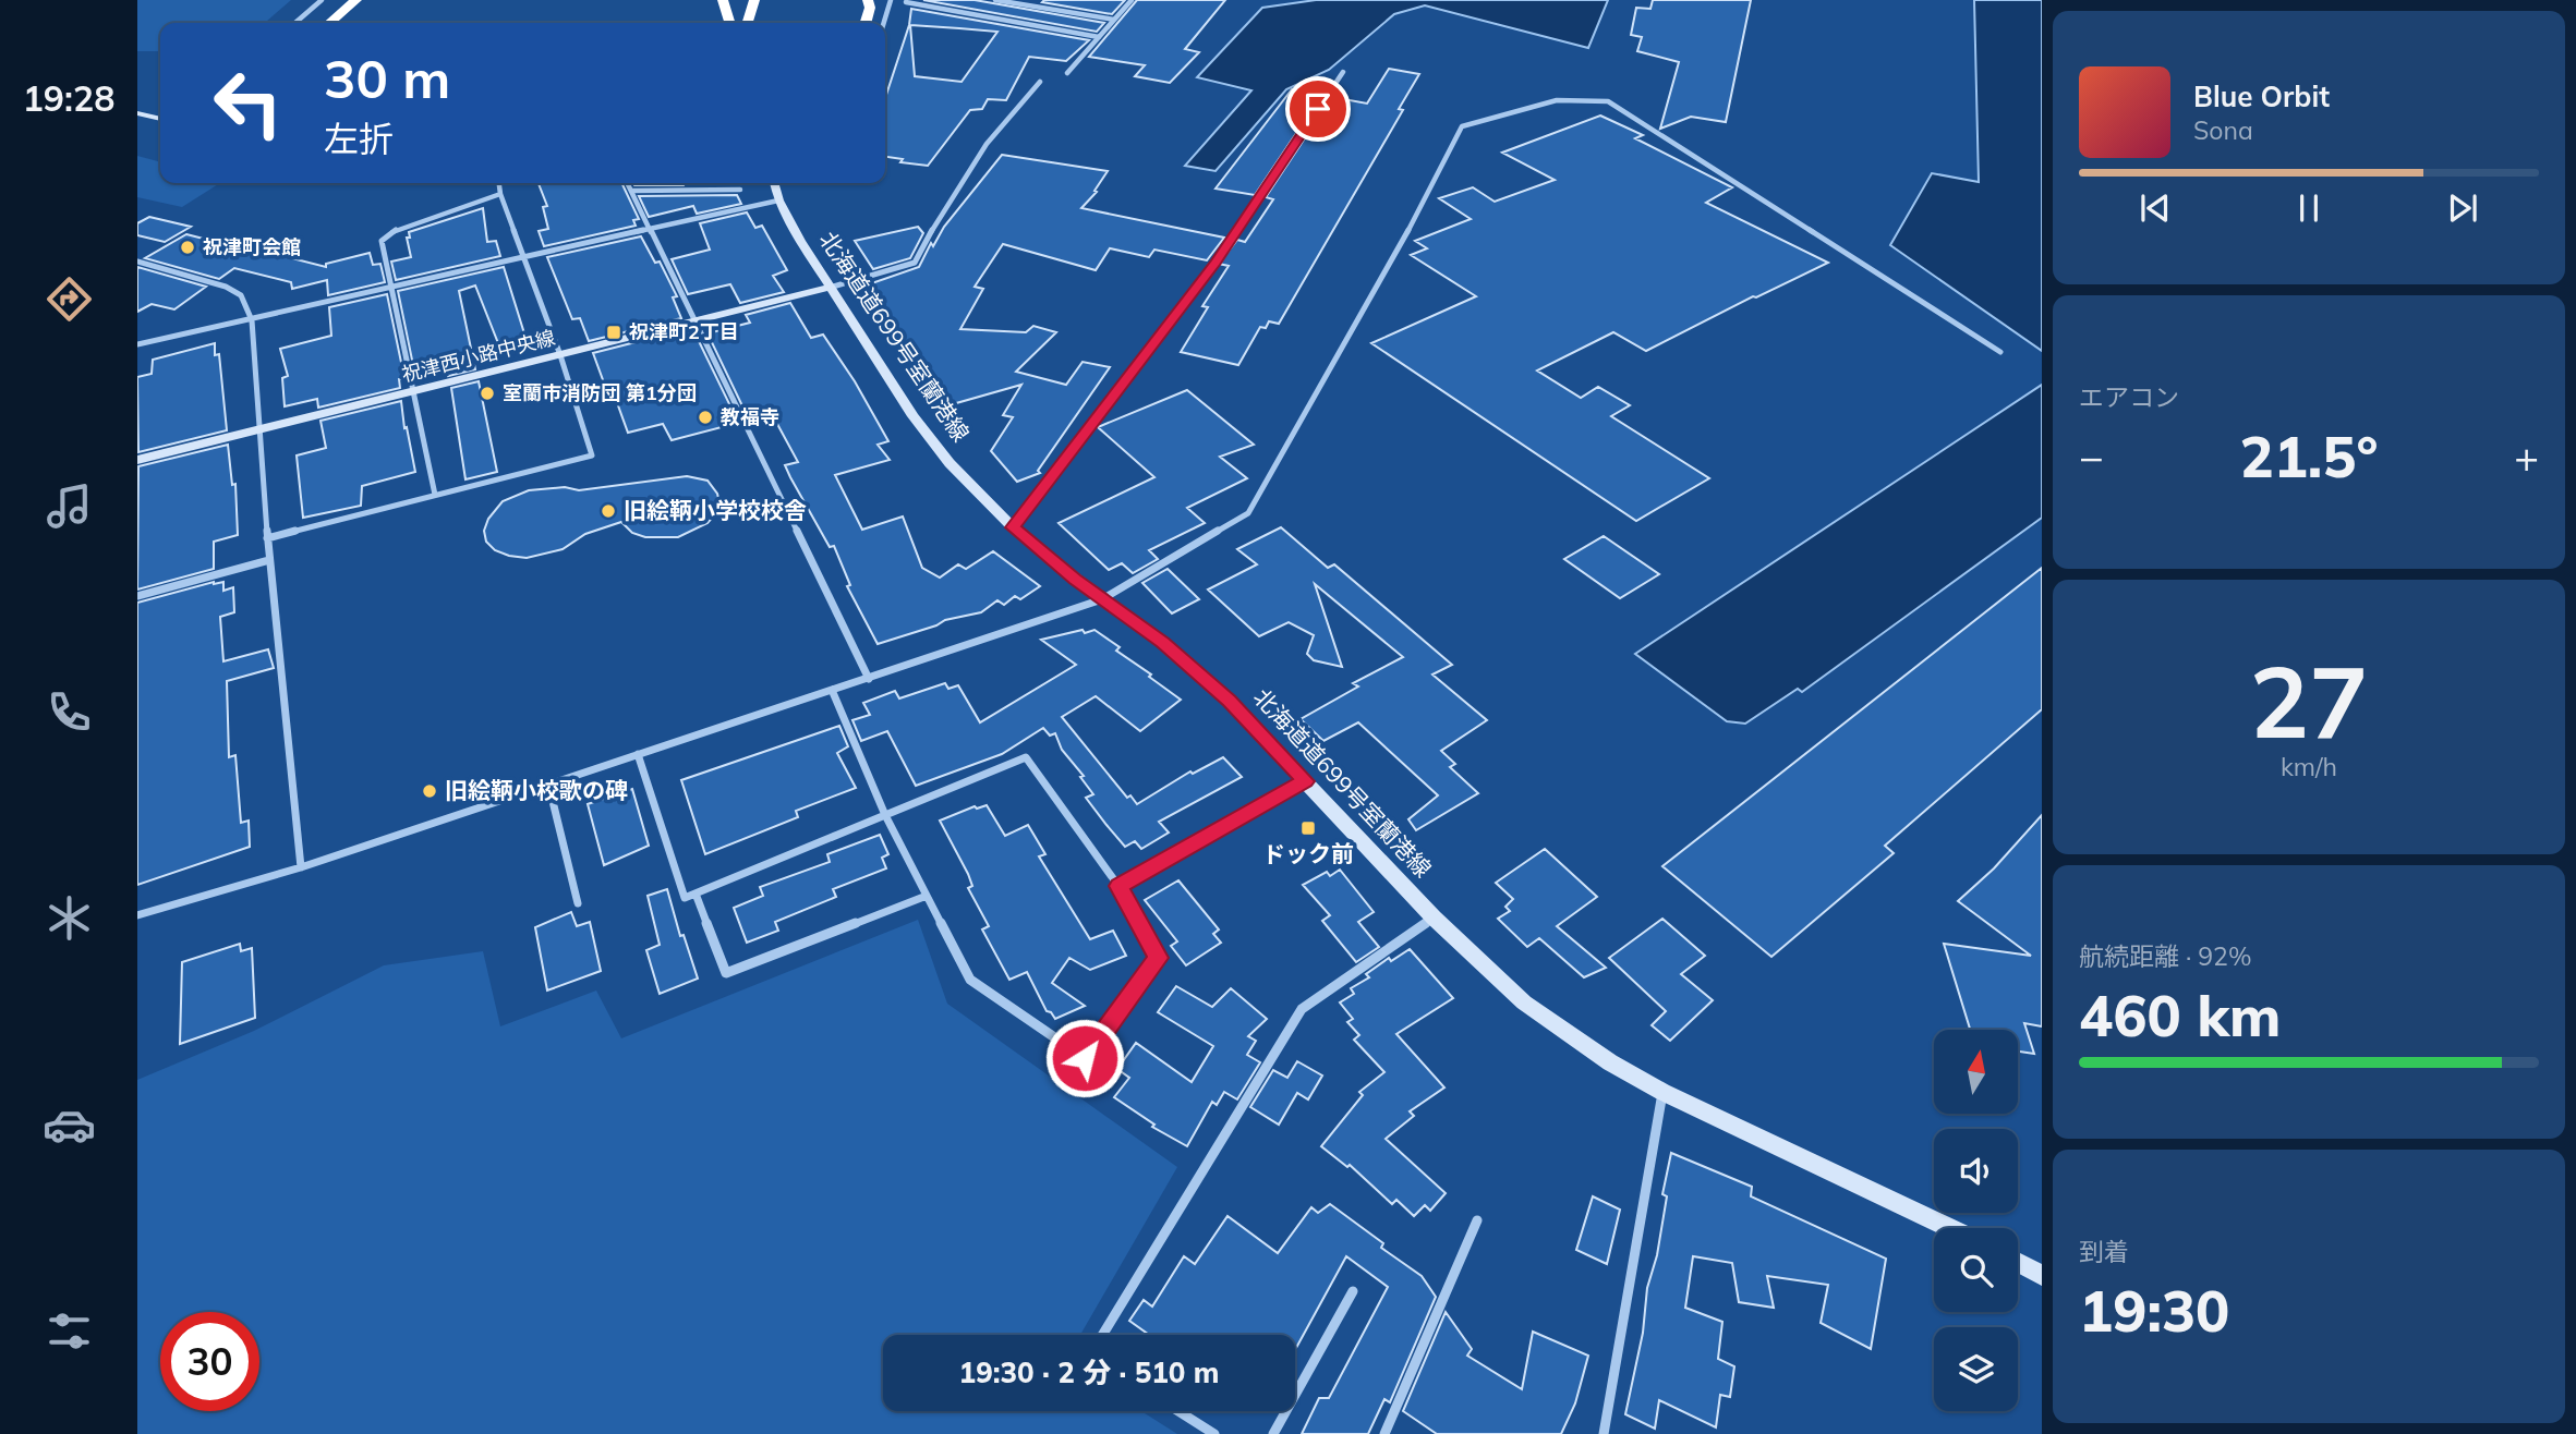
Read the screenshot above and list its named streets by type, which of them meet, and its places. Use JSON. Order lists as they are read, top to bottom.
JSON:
{
  "streets": {
    "main road": ["北海道道699号室蘭港線", "祝津西小路中央線"]
  },
  "crossings": [
    ["北海道道699号室蘭港線", "祝津西小路中央線"]
  ],
  "places": {
    "other": [
      "祝津町会館",
      "室蘭市消防団 第1分団",
      "教福寺",
      "旧絵鞆小学校校舎",
      "旧絵鞆小校歌の碑"
    ],
    "transit": ["祝津町2丁目", "ドック前"]
  },
  "north": "top",
  "page": {
    "tabs": "19:28",
    "turn": ["30 m", "左折"],
    "song": ["Blue Orbit", "Sona"],
    "tile": [
      "エアコン",
      ["27", "km/h"],
      ["航続距離 · 92%", "460 km"],
      ["到着", "19:30"]
    ],
    "heat": ["−", "21.5°", "+"],
    "limit": "30",
    "trip": "19:30 · 2 分 · 510 m"
  }
}
